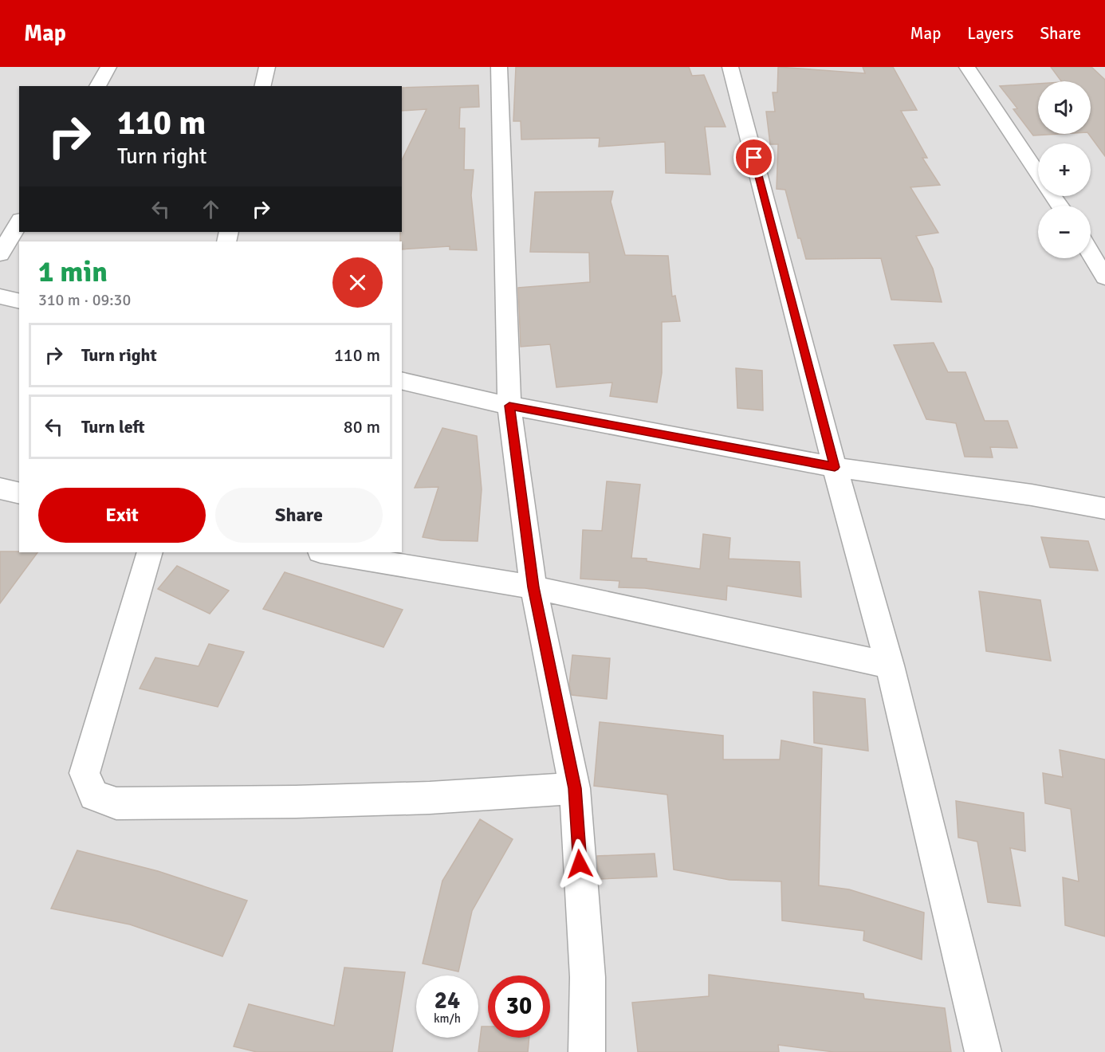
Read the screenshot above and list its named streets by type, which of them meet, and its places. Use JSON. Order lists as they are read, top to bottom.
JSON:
{
  "page": {
    "header": "Map",
    "nav": ["Map", "Layers", "Share"],
    "map_buttons": ["+", "−"],
    "turn": ["110 m", "Turn right"],
    "heading": ["1 min", "310 m · 09:30"],
    "list": [
      {
        "name": "Turn right",
        "value": "110 m"
      },
      {
        "name": "Turn left",
        "value": "80 m"
      }
    ],
    "buttons": ["Exit", "Share"],
    "speed": "24 km/h",
    "limit": "30"
  }
}
